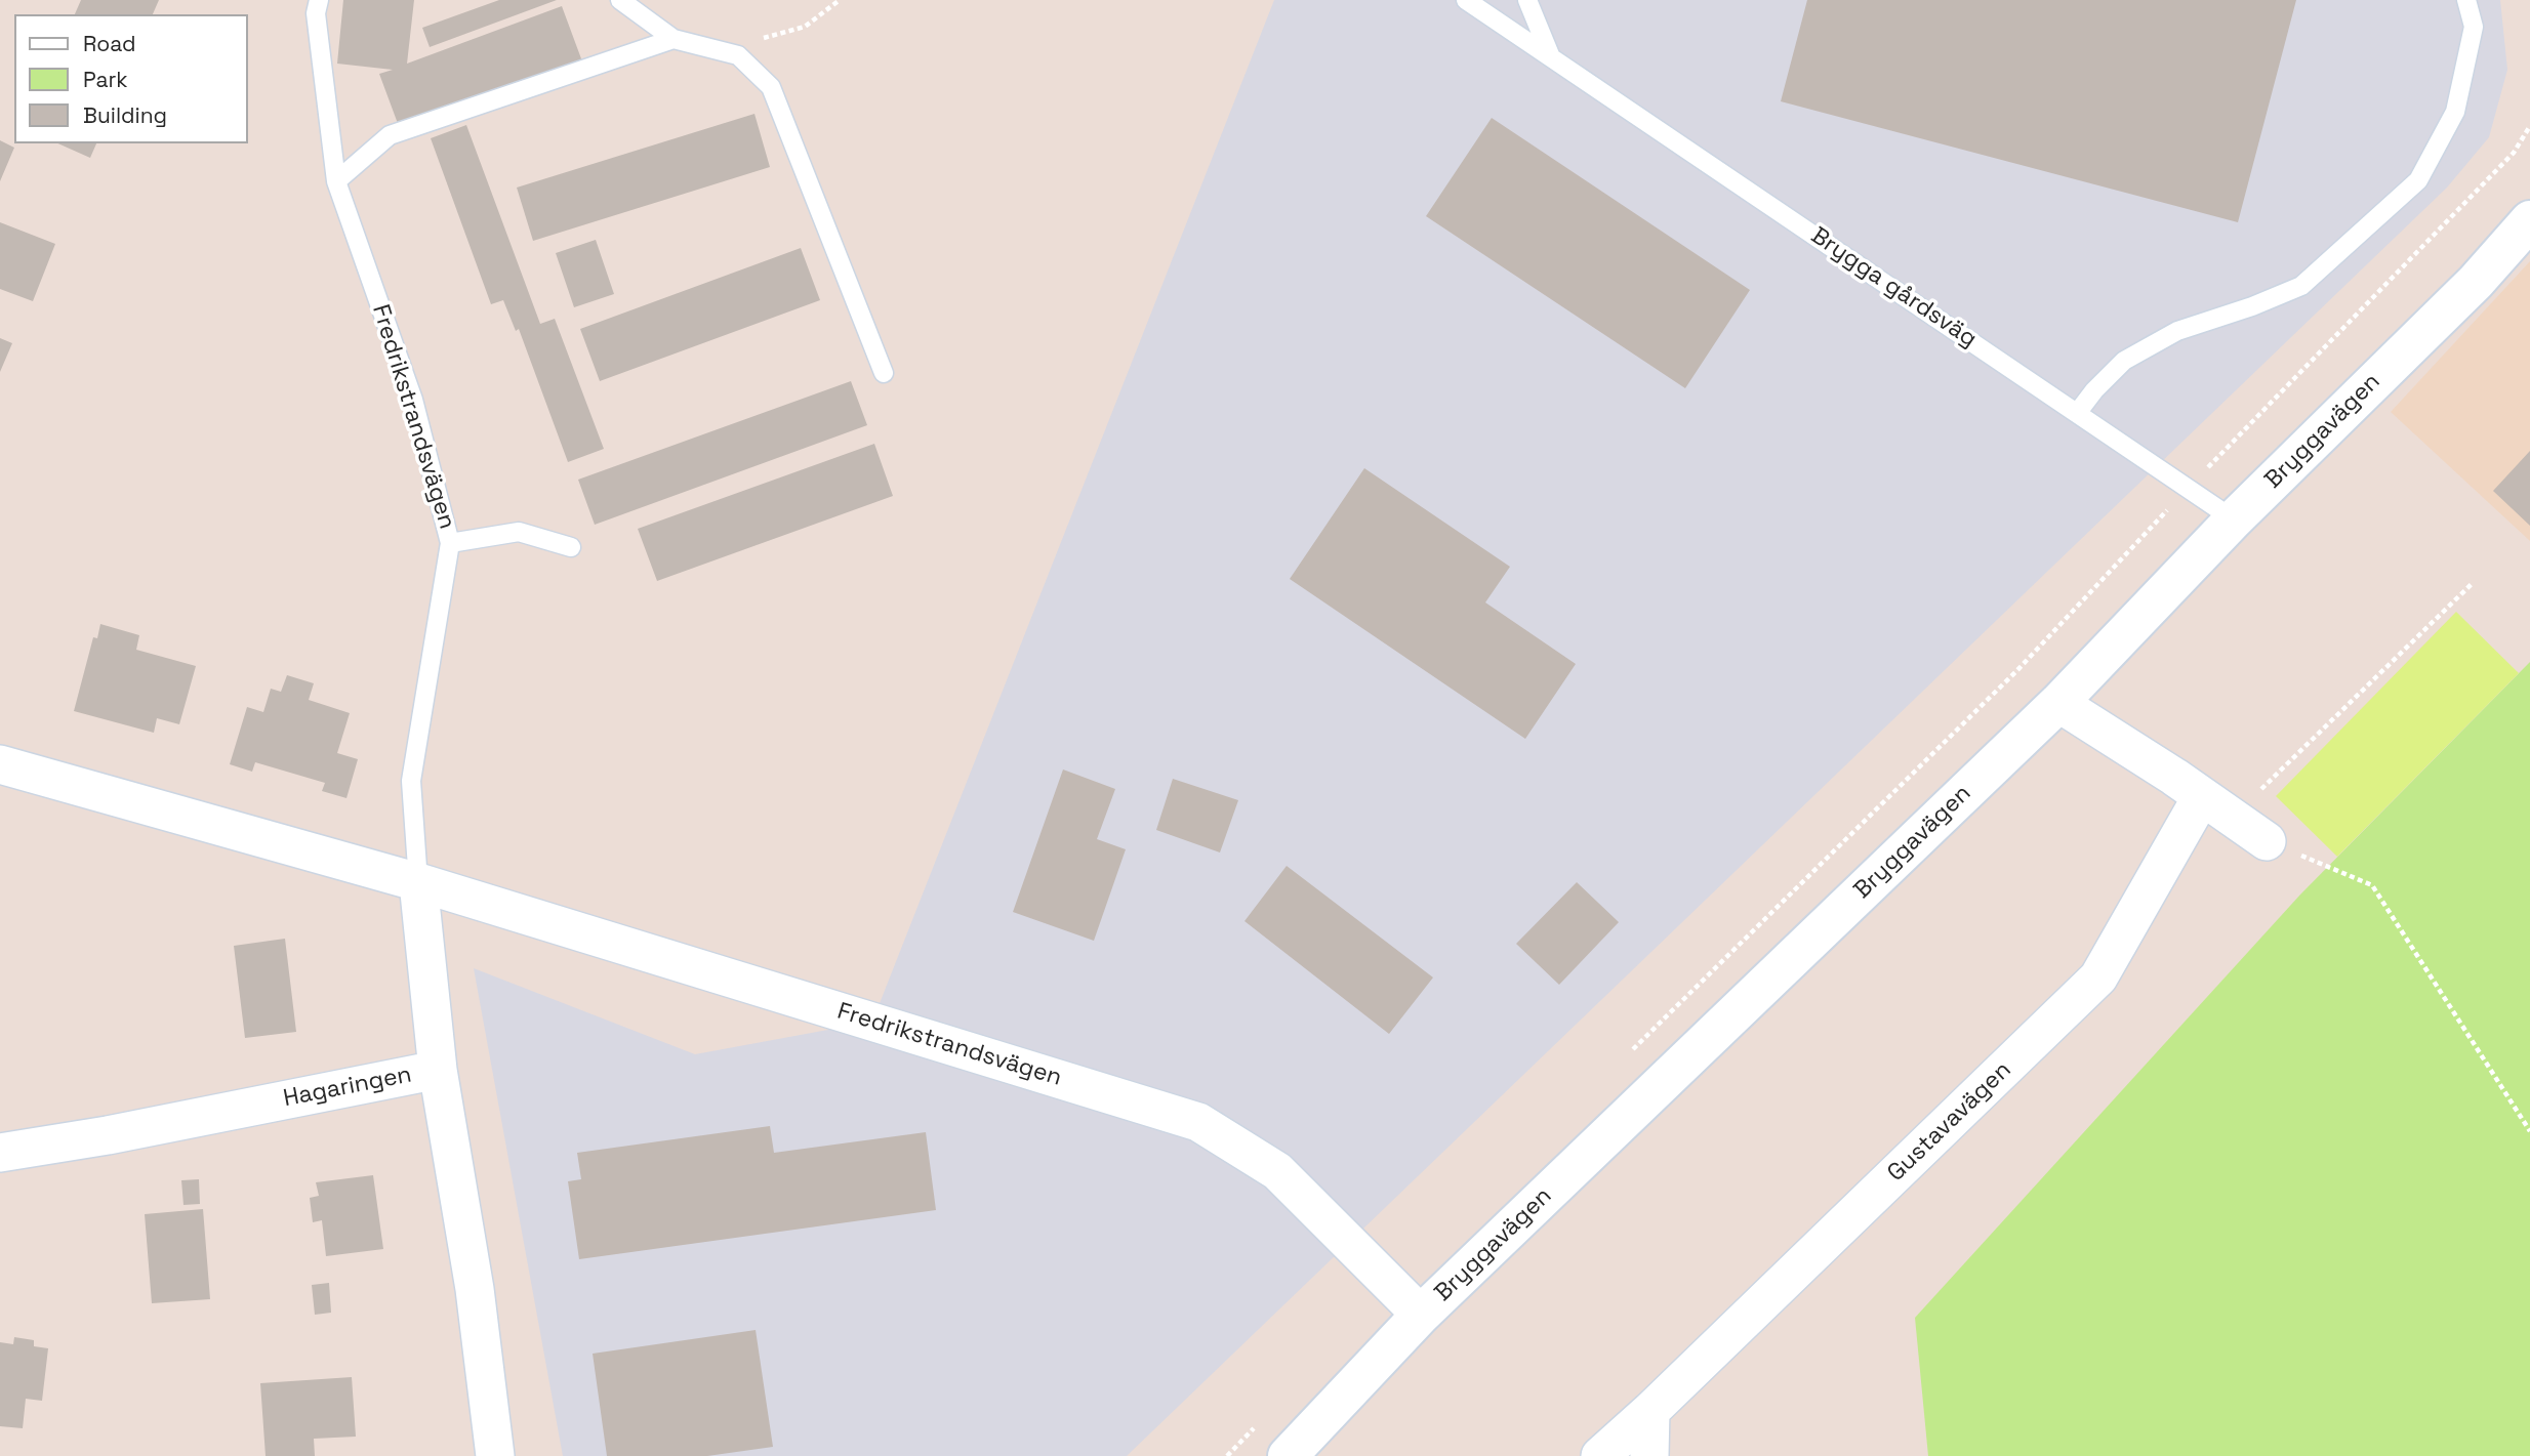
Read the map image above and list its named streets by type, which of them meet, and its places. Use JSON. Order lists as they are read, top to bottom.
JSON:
{
  "streets": {
    "main road": ["Bryggavägen"],
    "street": ["Fredrikstrandsvägen", "Hagaringen", "Gustavavägen"],
    "lane": ["Brygga gårdsväg"]
  },
  "crossings": [
    ["Brygga gårdsväg", "Bryggavägen"],
    ["Fredrikstrandsvägen", "Bryggavägen"]
  ],
  "legend": ["Road", "Park", "Building"]
}
